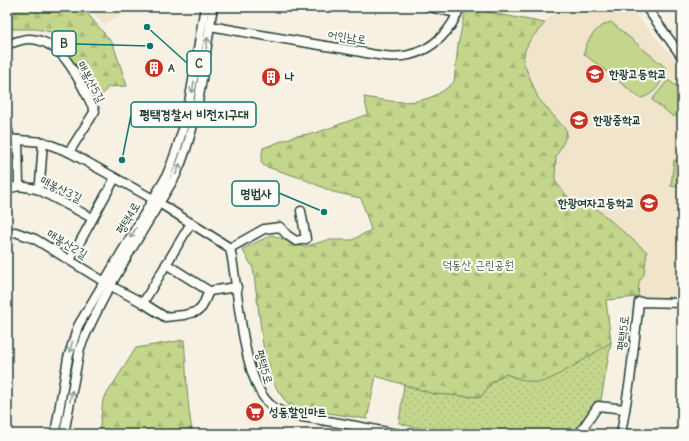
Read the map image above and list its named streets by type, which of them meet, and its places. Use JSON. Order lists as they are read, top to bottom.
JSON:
{
  "streets": {
    "street": [
      "어인남로",
      "매봉산5길",
      "매봉산3길",
      "평택4로",
      "매봉산2길",
      "평택5로"
    ]
  },
  "crossings": [
    ["어인남로", "평택4로"],
    ["평택4로", "매봉산2길"]
  ],
  "parks": ["덕동산 근린공원"],
  "places": {
    "other": [
      "C",
      "B",
      "평택경찰서 비전지구대",
      "명법사"
    ],
    "building": ["A", "나"],
    "school or university": ["한광고등학교", "한광중학교", "한광여자고등학교"],
    "supermarket": ["성동할인마트"]
  }
}
